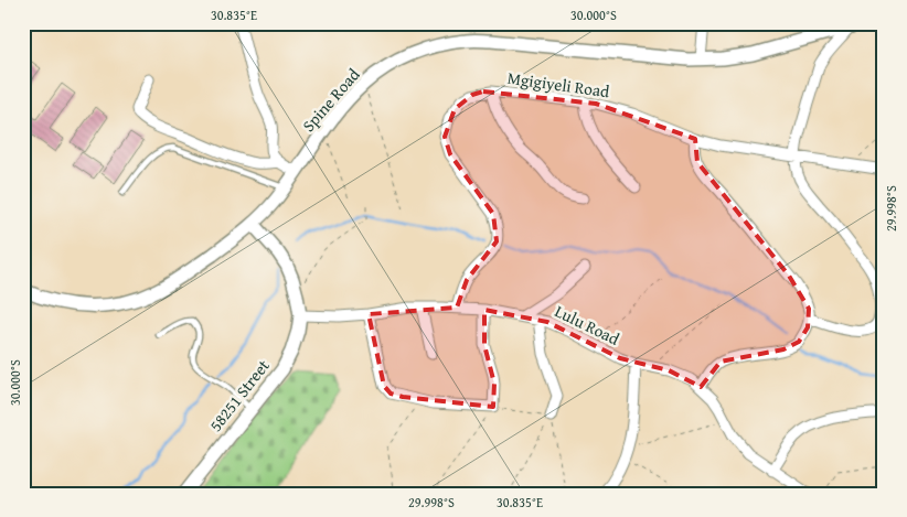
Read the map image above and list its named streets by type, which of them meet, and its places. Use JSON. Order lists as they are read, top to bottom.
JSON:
{
  "streets": {
    "street": [
      "Mgigiyeli Road",
      "Spine Road",
      "Lulu Road",
      "58251 Street"
    ]
  },
  "crossings": [
    ["Mgigiyeli Road", "Lulu Road"],
    ["Spine Road", "58251 Street"],
    ["Lulu Road", "58251 Street"]
  ],
  "coordinates": ["30.835°E", "30.000°S", "29.998°S"]
}
